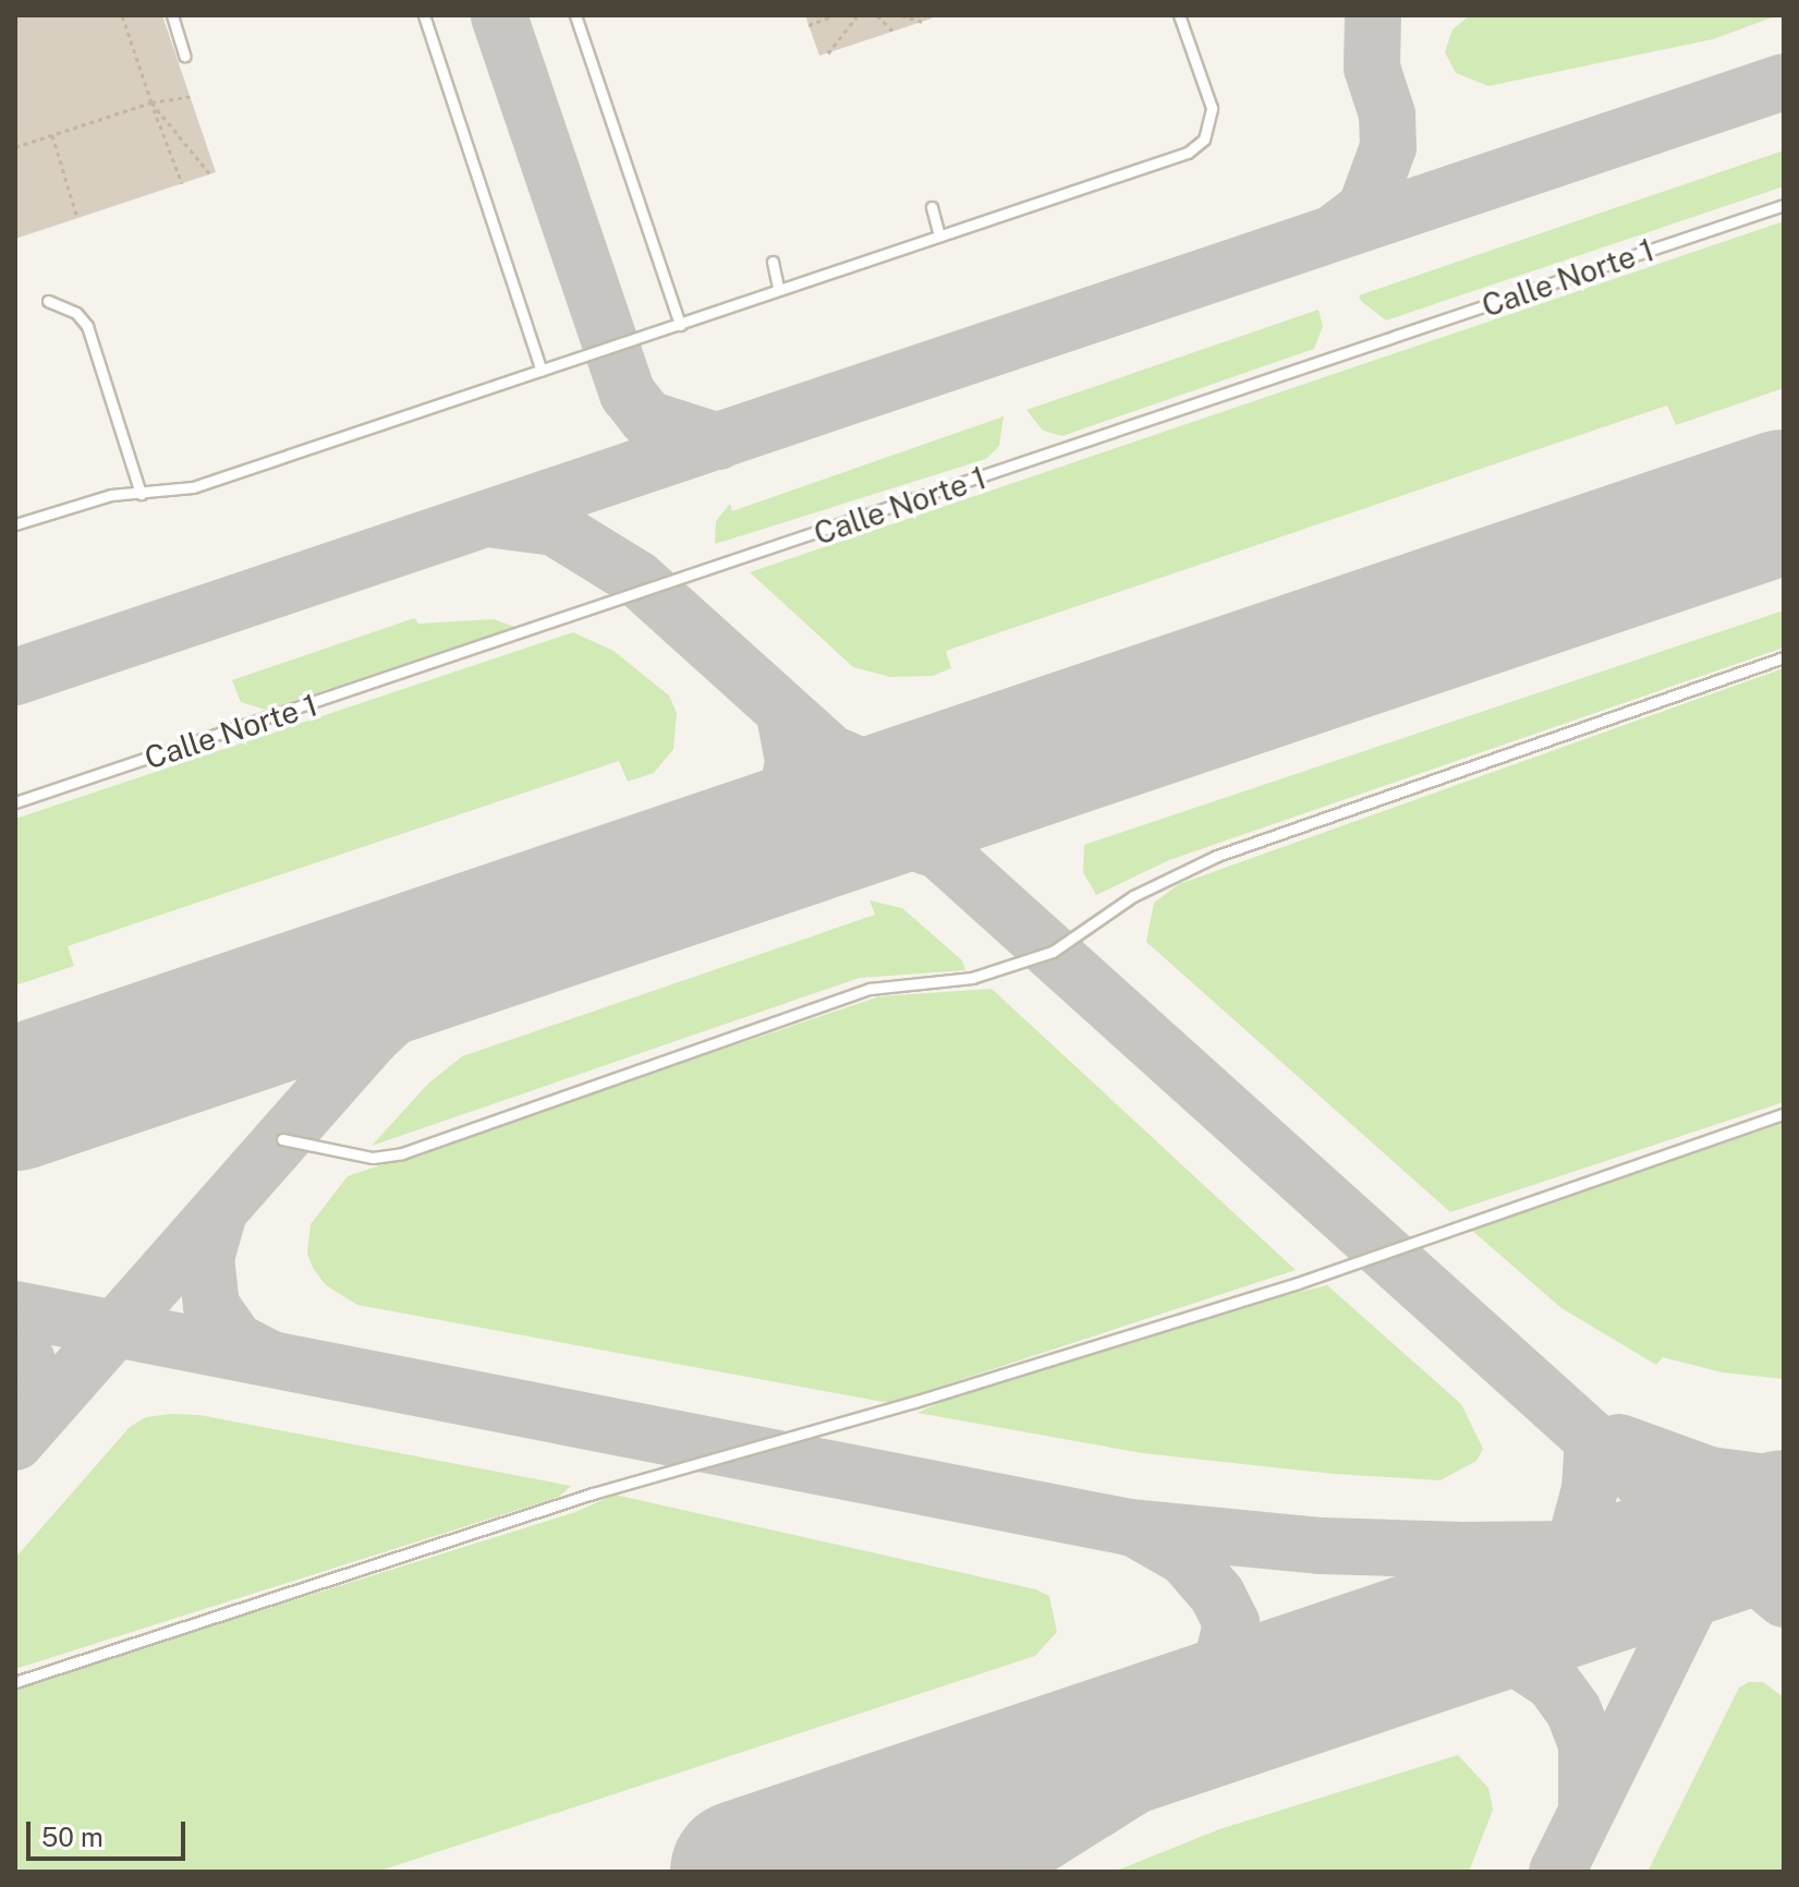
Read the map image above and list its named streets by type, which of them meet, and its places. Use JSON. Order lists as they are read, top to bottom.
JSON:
{
  "streets": {
    "lane": ["Calle Norte 1"]
  },
  "scale_bar": "50 m"
}
